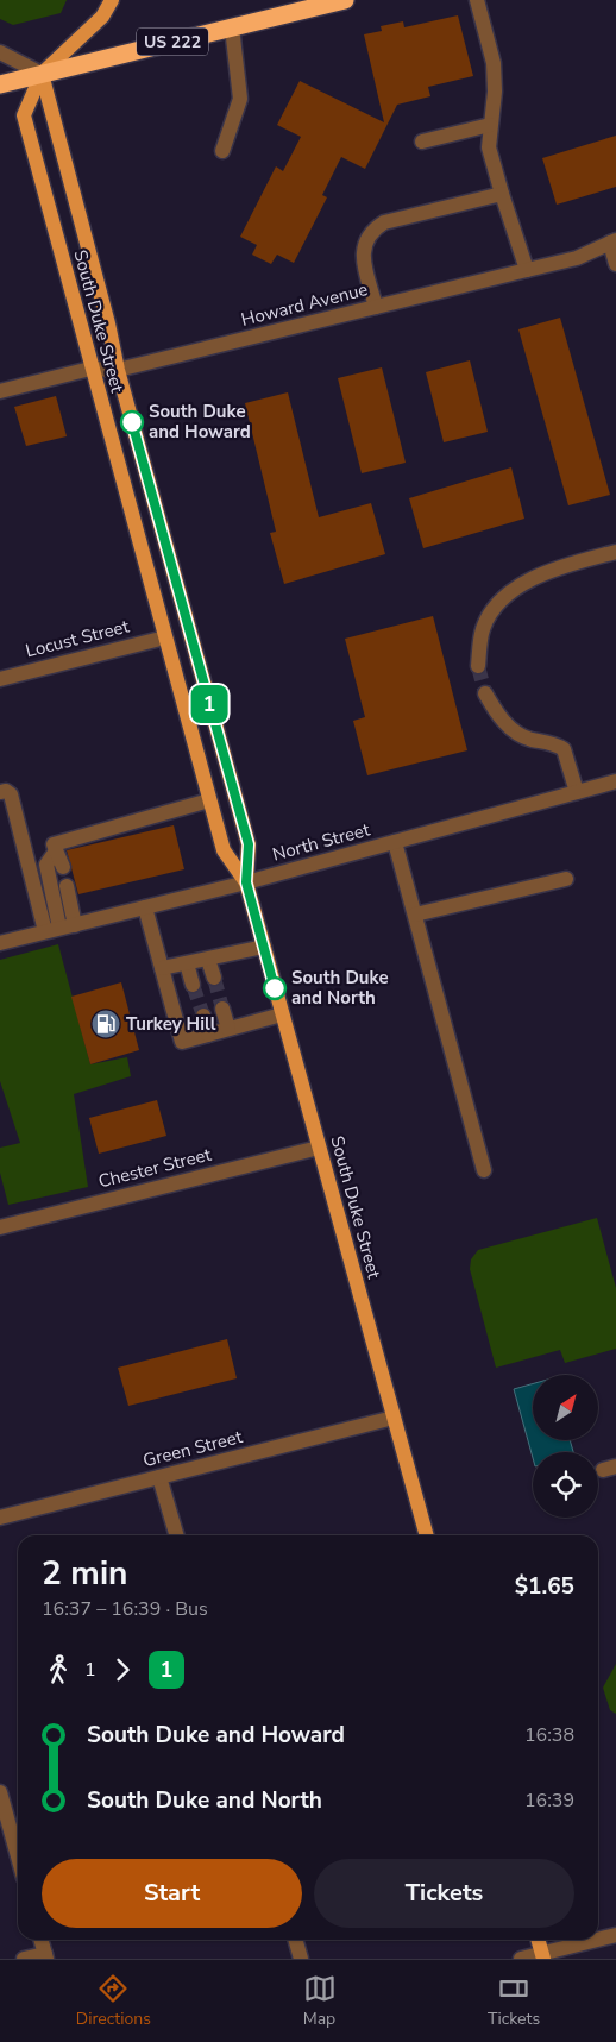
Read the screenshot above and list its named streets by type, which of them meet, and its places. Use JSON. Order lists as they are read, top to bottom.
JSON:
{
  "streets": {
    "highway": ["US 222"],
    "main road": ["South Duke Street"],
    "street": [
      "Howard Avenue",
      "Locust Street",
      "North Street",
      "Chester Street",
      "Green Street"
    ]
  },
  "crossings": [
    ["US 222", "South Duke Street"],
    ["Howard Avenue", "South Duke Street"],
    ["South Duke Street", "Locust Street"],
    ["South Duke Street", "North Street"],
    ["South Duke Street", "Chester Street"],
    ["South Duke Street", "Green Street"]
  ],
  "places": {
    "other": ["South Duke and Howard", "South Duke and North"],
    "fuel station": ["Turkey Hill"]
  },
  "lines": ["bus line 1"],
  "north": "top right",
  "page": {
    "on_map": "1",
    "heading": ["2 min", "16:37 – 16:39 · Bus", "$1.65"],
    "legs": ["1", "1"],
    "list": [
      {
        "name": "South Duke and Howard",
        "value": "16:38"
      },
      {
        "name": "South Duke and North",
        "value": "16:39"
      }
    ],
    "buttons": ["Start", "Tickets"],
    "tabs": ["Directions", "Map", "Tickets"]
  }
}
